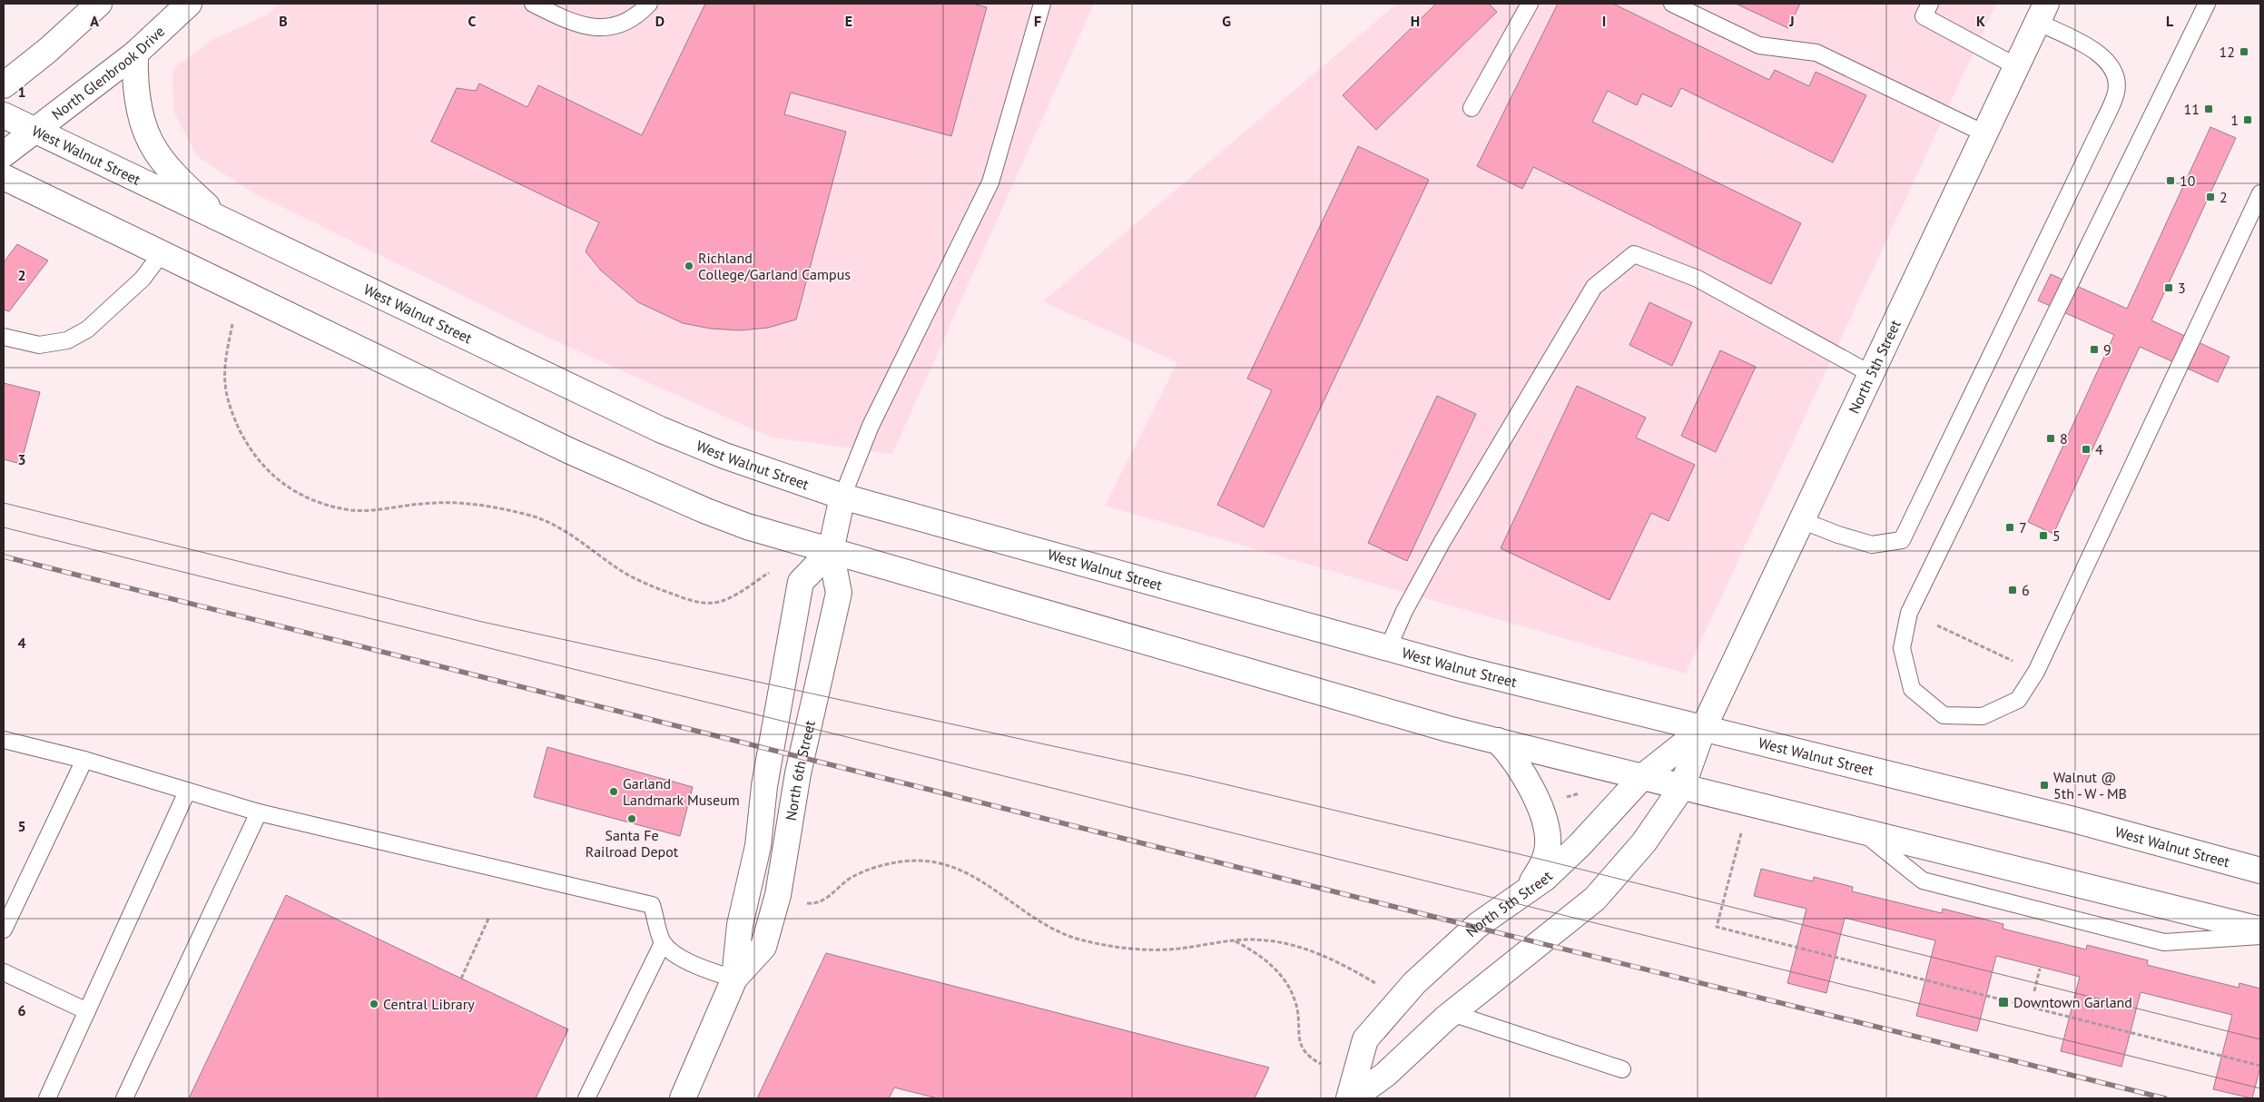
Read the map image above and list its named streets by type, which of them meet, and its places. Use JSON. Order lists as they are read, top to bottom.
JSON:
{
  "streets": {
    "main road": [
      "North Glenbrook Drive",
      "West Walnut Street",
      "North 5th Street",
      "North 6th Street"
    ]
  },
  "crossings": [
    ["North Glenbrook Drive", "West Walnut Street"],
    ["West Walnut Street", "North 5th Street"],
    ["West Walnut Street", "North 6th Street"]
  ],
  "places": {
    "transit": [
      "12",
      "11",
      "1",
      "10",
      "2",
      "3",
      "9",
      "8",
      "4",
      "7",
      "5",
      "6",
      "Walnut @ 5th - W - MB",
      "Downtown Garland"
    ],
    "other": [
      "Richland College/Garland Campus",
      "Garland Landmark Museum",
      "Santa Fe Railroad Depot",
      "Central Library"
    ]
  },
  "grid": {
    "columns": [
      "A",
      "B",
      "C",
      "D",
      "E",
      "F",
      "G",
      "H",
      "I",
      "J",
      "K",
      "L"
    ],
    "rows": [
      "1",
      "2",
      "3",
      "4",
      "5",
      "6"
    ]
  }
}
